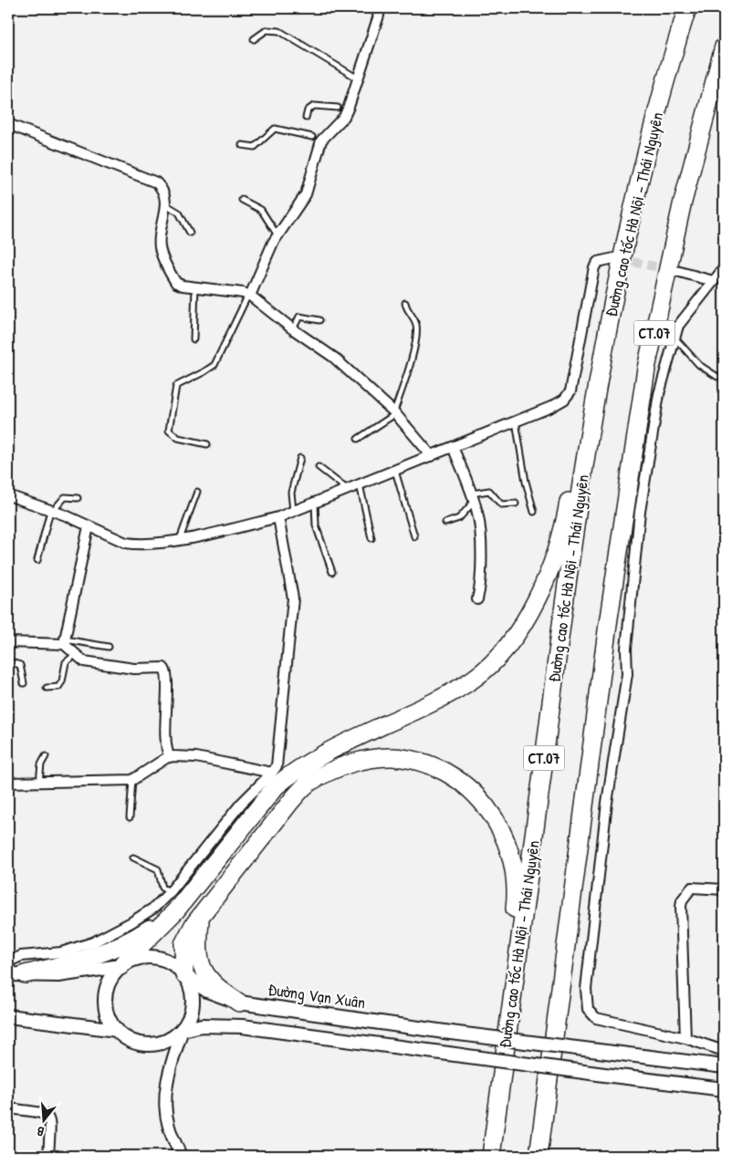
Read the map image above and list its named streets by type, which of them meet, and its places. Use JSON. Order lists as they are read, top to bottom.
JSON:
{
  "streets": {
    "highway": ["Đường cao tốc Hà Nội - Thái Nguyên", "CT.07"],
    "main road": ["Đường Vạn Xuân"]
  },
  "north": "bottom"
}
